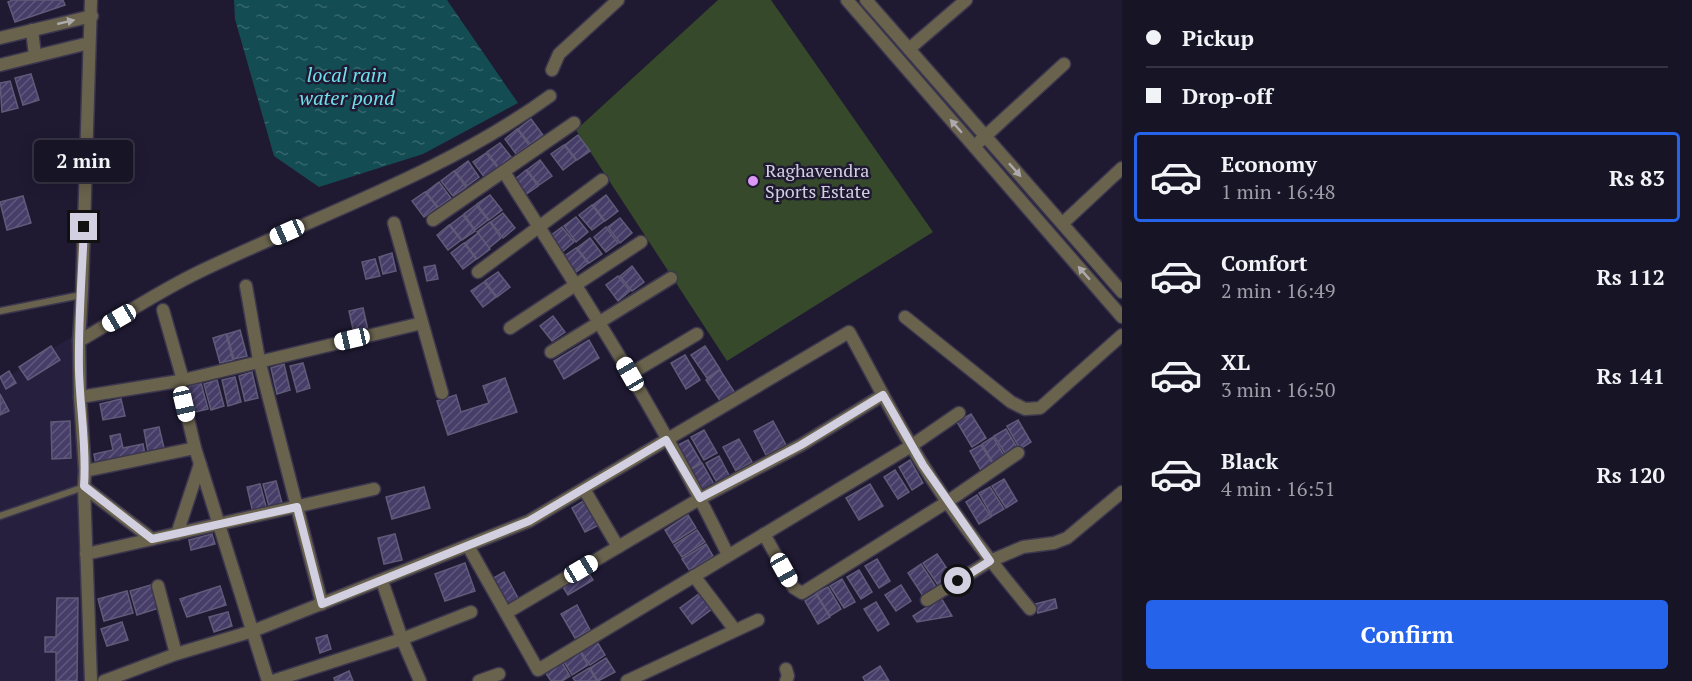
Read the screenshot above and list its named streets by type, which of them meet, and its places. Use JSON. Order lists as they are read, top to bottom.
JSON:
{
  "water": ["local rain water pond"],
  "places": ["Raghavendra Sports Estate"],
  "page": {
    "banner": ["Pickup", "Drop-off"],
    "list": [
      {
        "name": "Economy",
        "note": "1 min · 16:48",
        "value": "Rs 83"
      },
      {
        "name": "Comfort",
        "note": "2 min · 16:49",
        "value": "Rs 112"
      },
      {
        "name": "XL",
        "note": "3 min · 16:50",
        "value": "Rs 141"
      },
      {
        "name": "Black",
        "note": "4 min · 16:51",
        "value": "Rs 120"
      }
    ],
    "bubble": "2 min",
    "buttons": "Confirm"
  }
}
